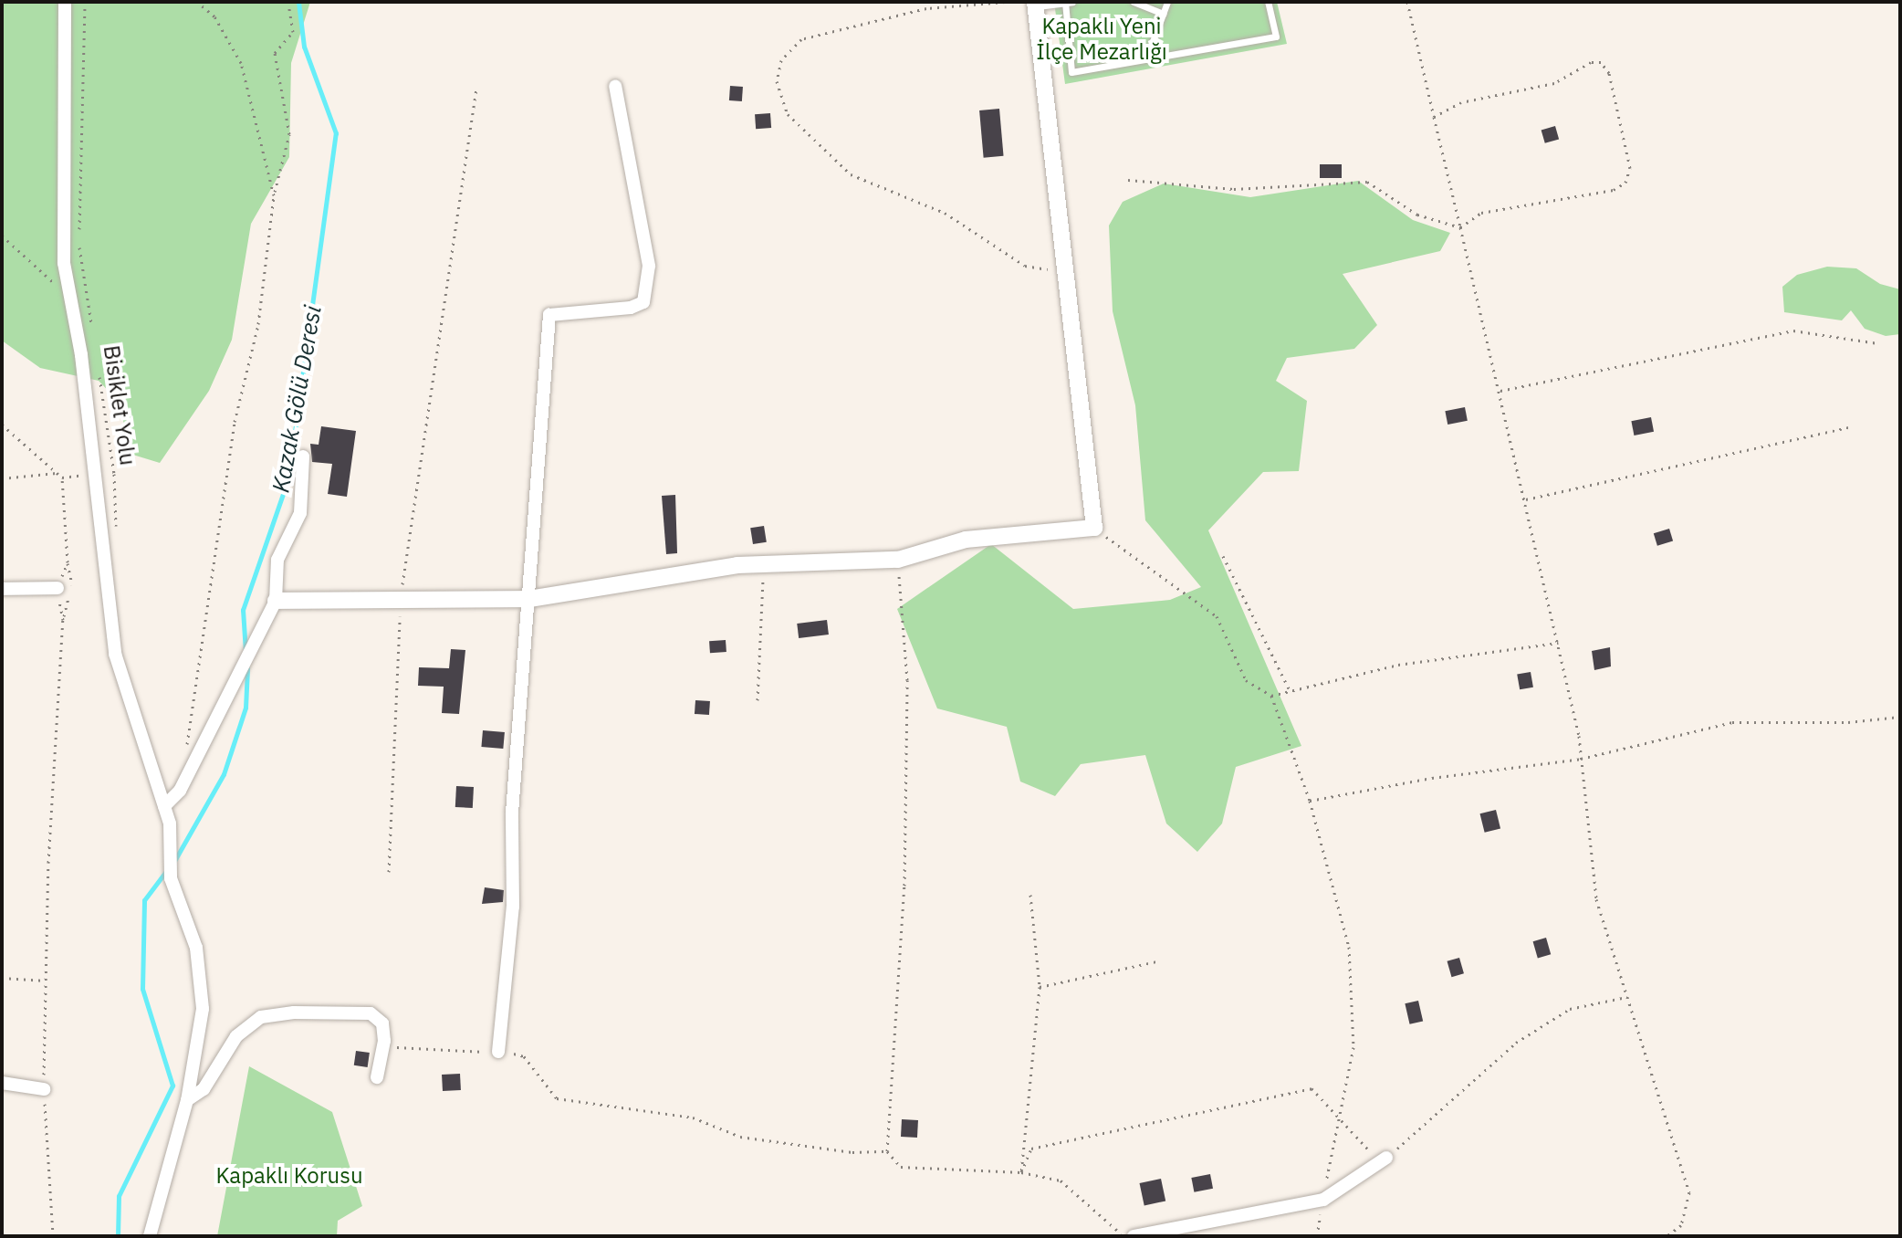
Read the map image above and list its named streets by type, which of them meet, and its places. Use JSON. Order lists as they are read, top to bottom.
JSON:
{
  "streets": {
    "path": ["Bisiklet Yolu"]
  },
  "water": ["Kazak Gölü Deresi"],
  "parks": ["Kapaklı Yeni İlçe Mezarlığı", "Kapaklı Korusu"]
}
